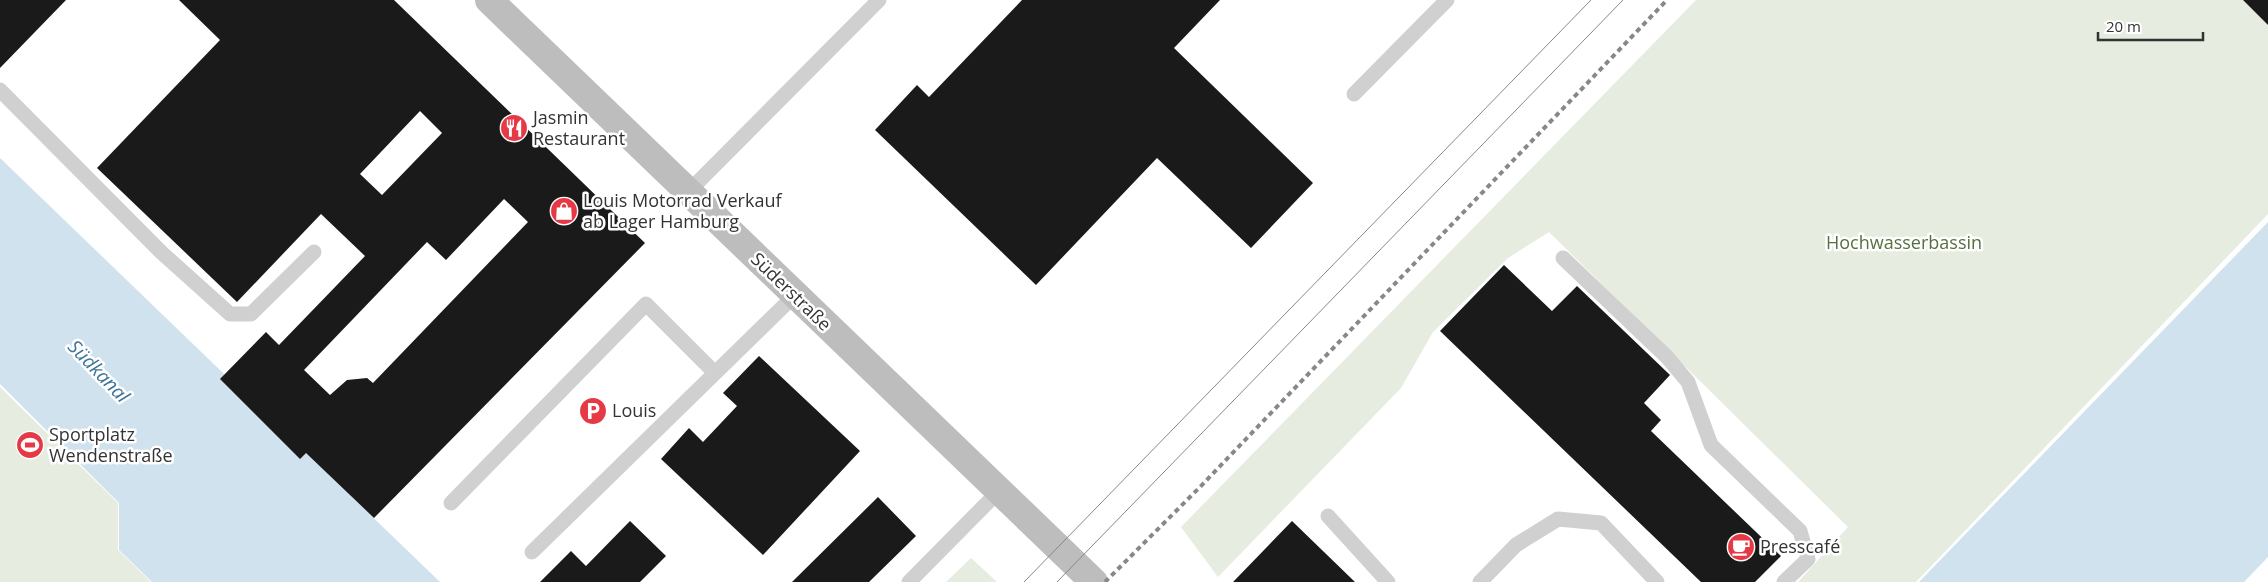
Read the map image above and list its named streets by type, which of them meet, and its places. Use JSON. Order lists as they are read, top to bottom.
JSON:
{
  "streets": {
    "main road": ["Süderstraße"]
  },
  "water": ["Südkanal"],
  "parks": ["Hochwasserbassin"],
  "places": {
    "restaurant": ["Jasmin Restaurant"],
    "shop": ["Louis Motorrad Verkauf ab Lager Hamburg"],
    "parking": ["Louis"],
    "sports": ["Sportplatz Wendenstraße"],
    "cafe": ["Presscafé"]
  },
  "scale_bar": "20 m"
}
